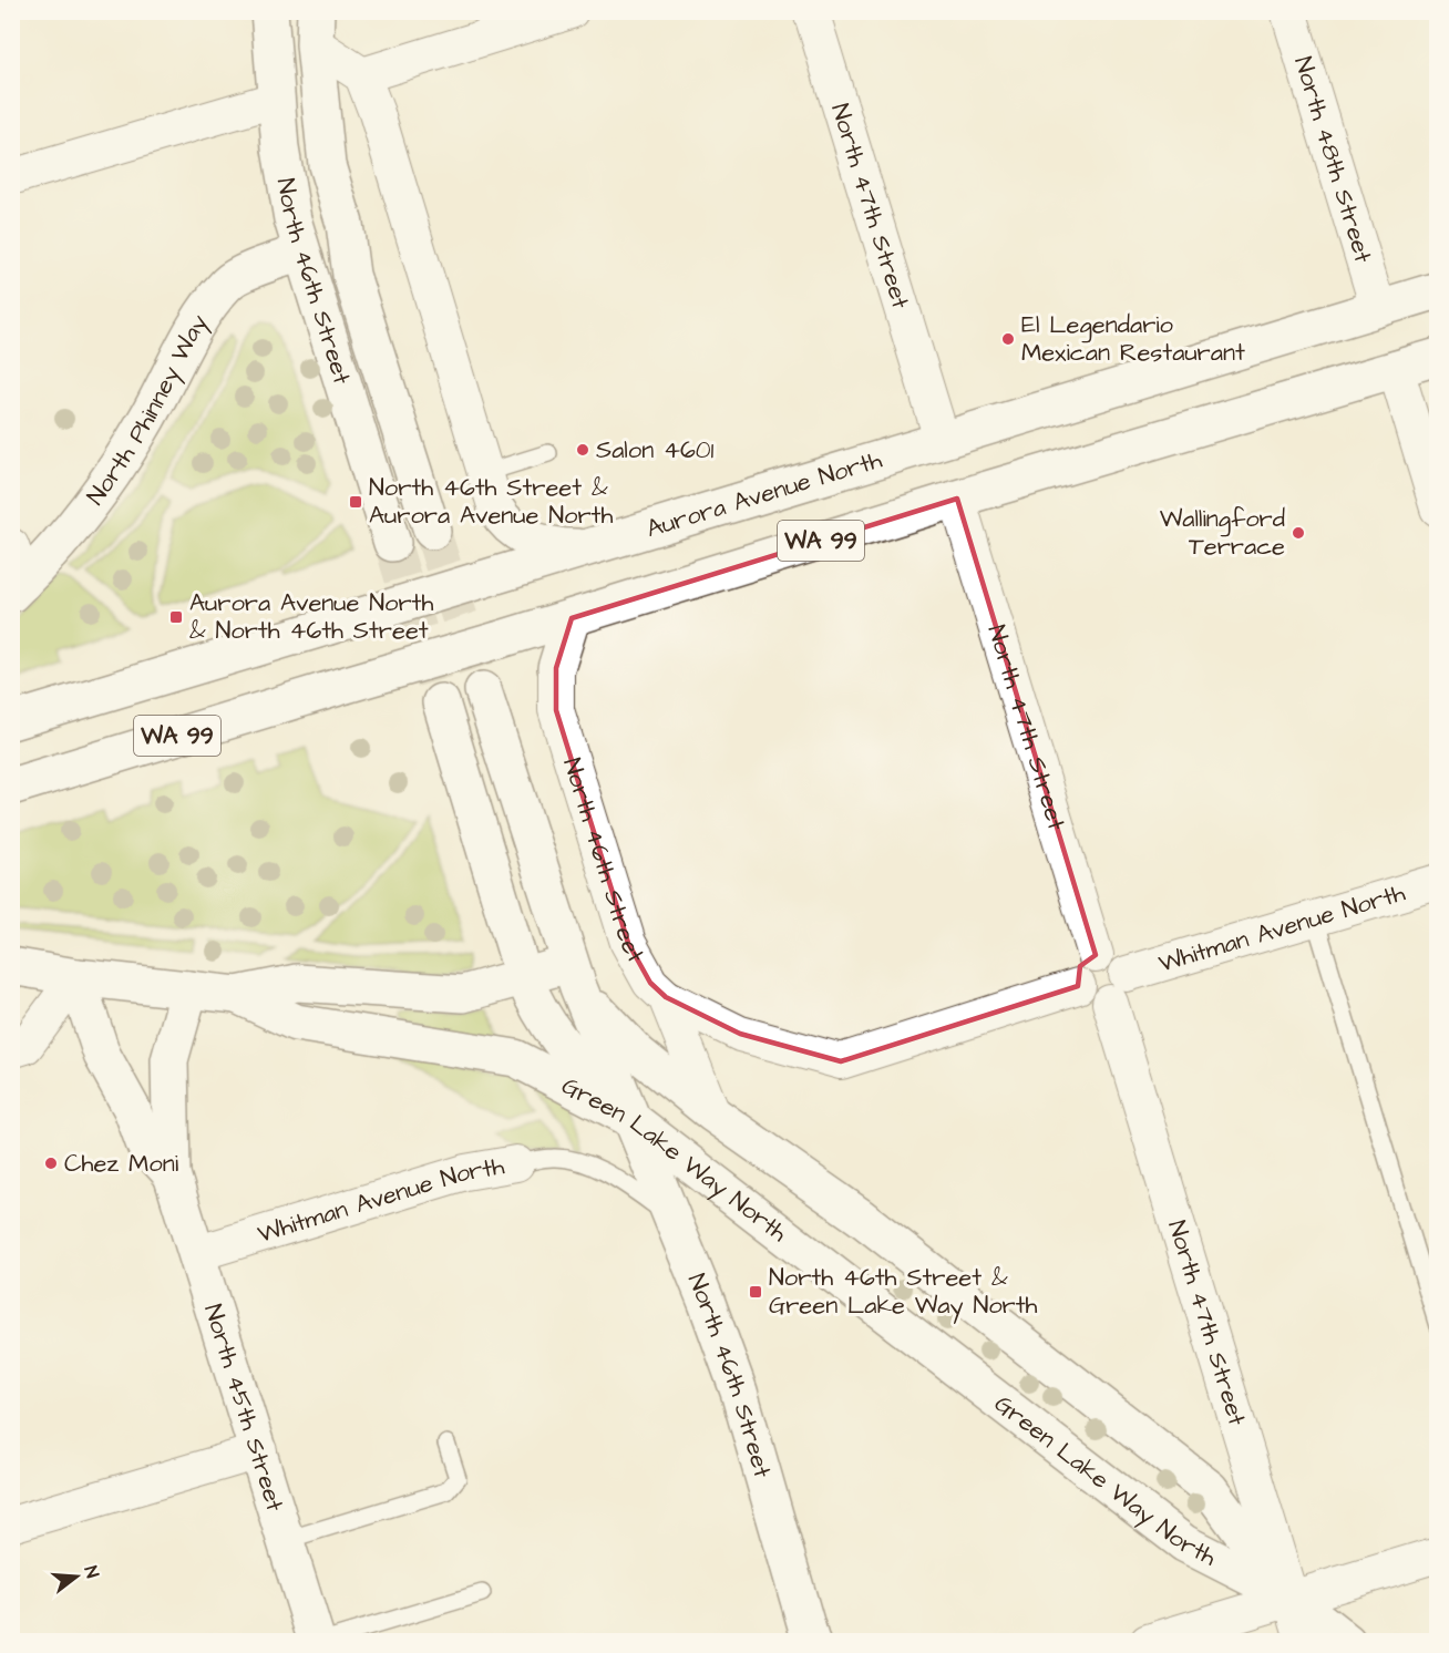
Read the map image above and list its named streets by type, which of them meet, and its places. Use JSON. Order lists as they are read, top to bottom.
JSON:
{
  "streets": {
    "main road": [
      "North 46th Street",
      "North Phinney Way",
      "Aurora Avenue North",
      "WA 99",
      "Green Lake Way North",
      "North 45th Street"
    ],
    "street": ["North 48th Street", "North 47th Street", "Whitman Avenue North"]
  },
  "crossings": [
    ["North 48th Street", "Aurora Avenue North"],
    ["North 47th Street", "Aurora Avenue North"],
    ["North 47th Street", "WA 99"],
    ["North 47th Street", "Whitman Avenue North"],
    ["North 47th Street", "Green Lake Way North"],
    ["North 46th Street", "North Phinney Way"],
    ["North 46th Street", "Whitman Avenue North"],
    ["North 46th Street", "Green Lake Way North"],
    ["Whitman Avenue North", "North 45th Street"],
    ["Green Lake Way North", "North 45th Street"]
  ],
  "places": {
    "other": [
      "El Legendario Mexican Restaurant",
      "Salon 4601",
      "Wallingford Terrace",
      "Chez Moni"
    ],
    "transit": ["North 46th Street & Aurora Avenue North", "Aurora Avenue North & North 46th Street", "North 46th Street & Green Lake Way North"]
  },
  "north": "right"
}
